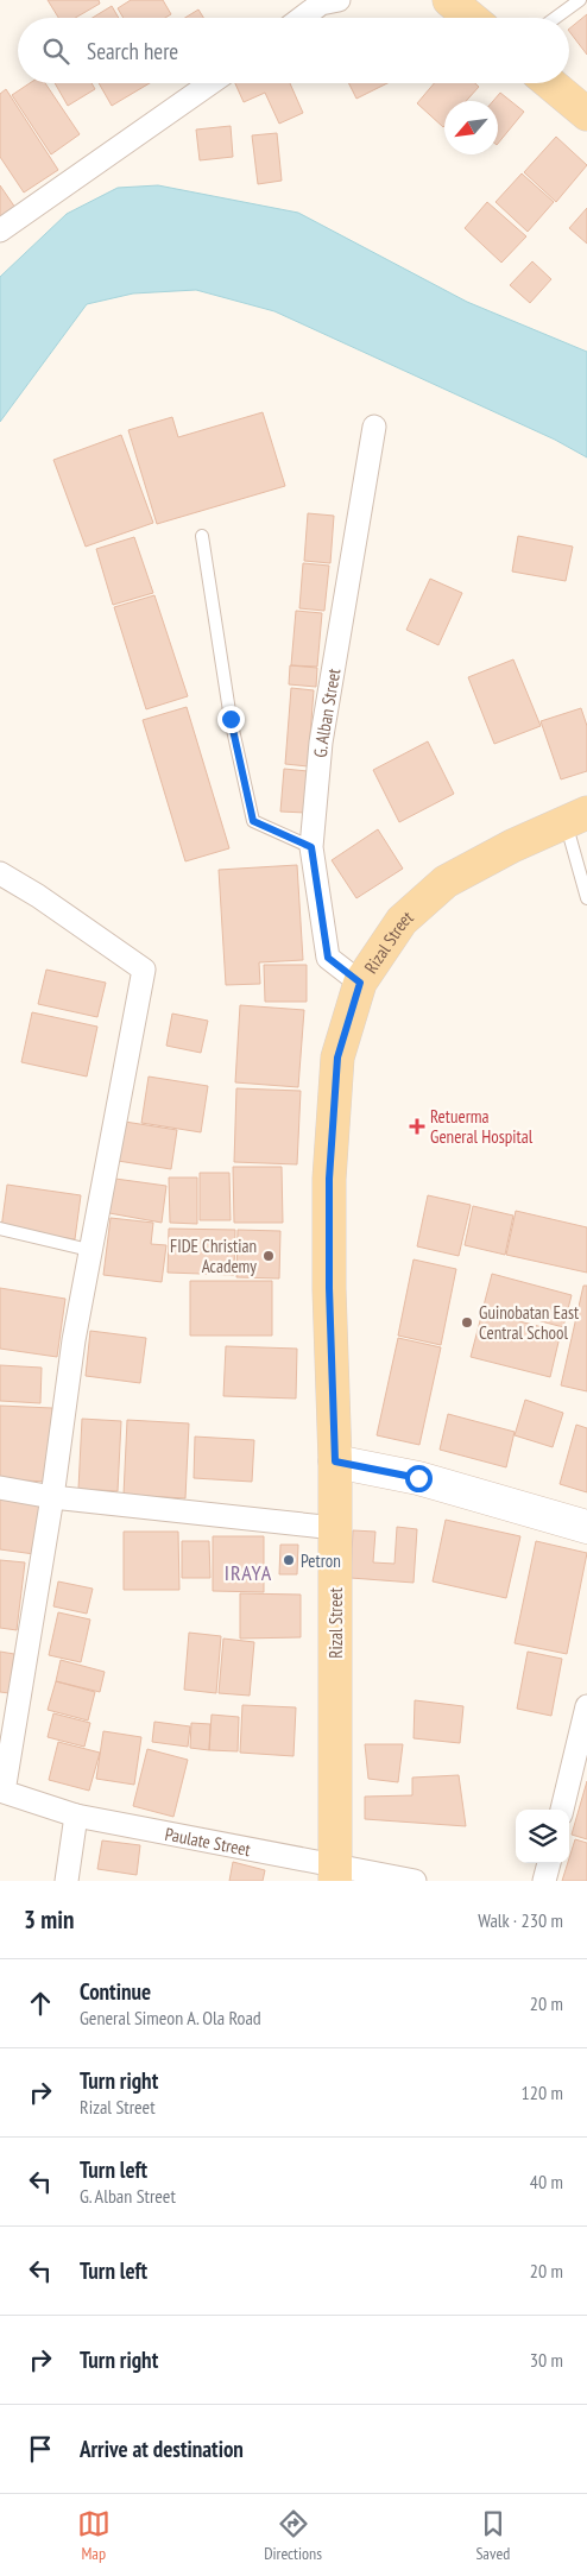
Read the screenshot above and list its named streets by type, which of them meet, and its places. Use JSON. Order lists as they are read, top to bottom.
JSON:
{
  "streets": {
    "main road": ["Rizal Street"],
    "street": ["G. Alban Street", "Paulate Street"]
  },
  "crossings": [
    ["G. Alban Street", "Rizal Street"],
    ["Rizal Street", "Paulate Street"]
  ],
  "districts": ["IRAYA"],
  "places": {
    "health": ["Retuerma General Hospital"],
    "other": ["FIDE Christian Academy", "Guinobatan East Central School", "Petron"]
  },
  "north": "bottom left",
  "page": {
    "search": "Search here",
    "heading": ["3 min", "Walk · 230 m"],
    "list": [
      ["Continue", "General Simeon A. Ola Road", "20 m"],
      ["Turn right", "Rizal Street", "120 m"],
      ["Turn left", "G. Alban Street", "40 m"],
      ["Turn left", "20 m"],
      ["Turn right", "30 m"],
      "Arrive at destination"
    ],
    "nav": ["Map", "Directions", "Saved"]
  }
}
